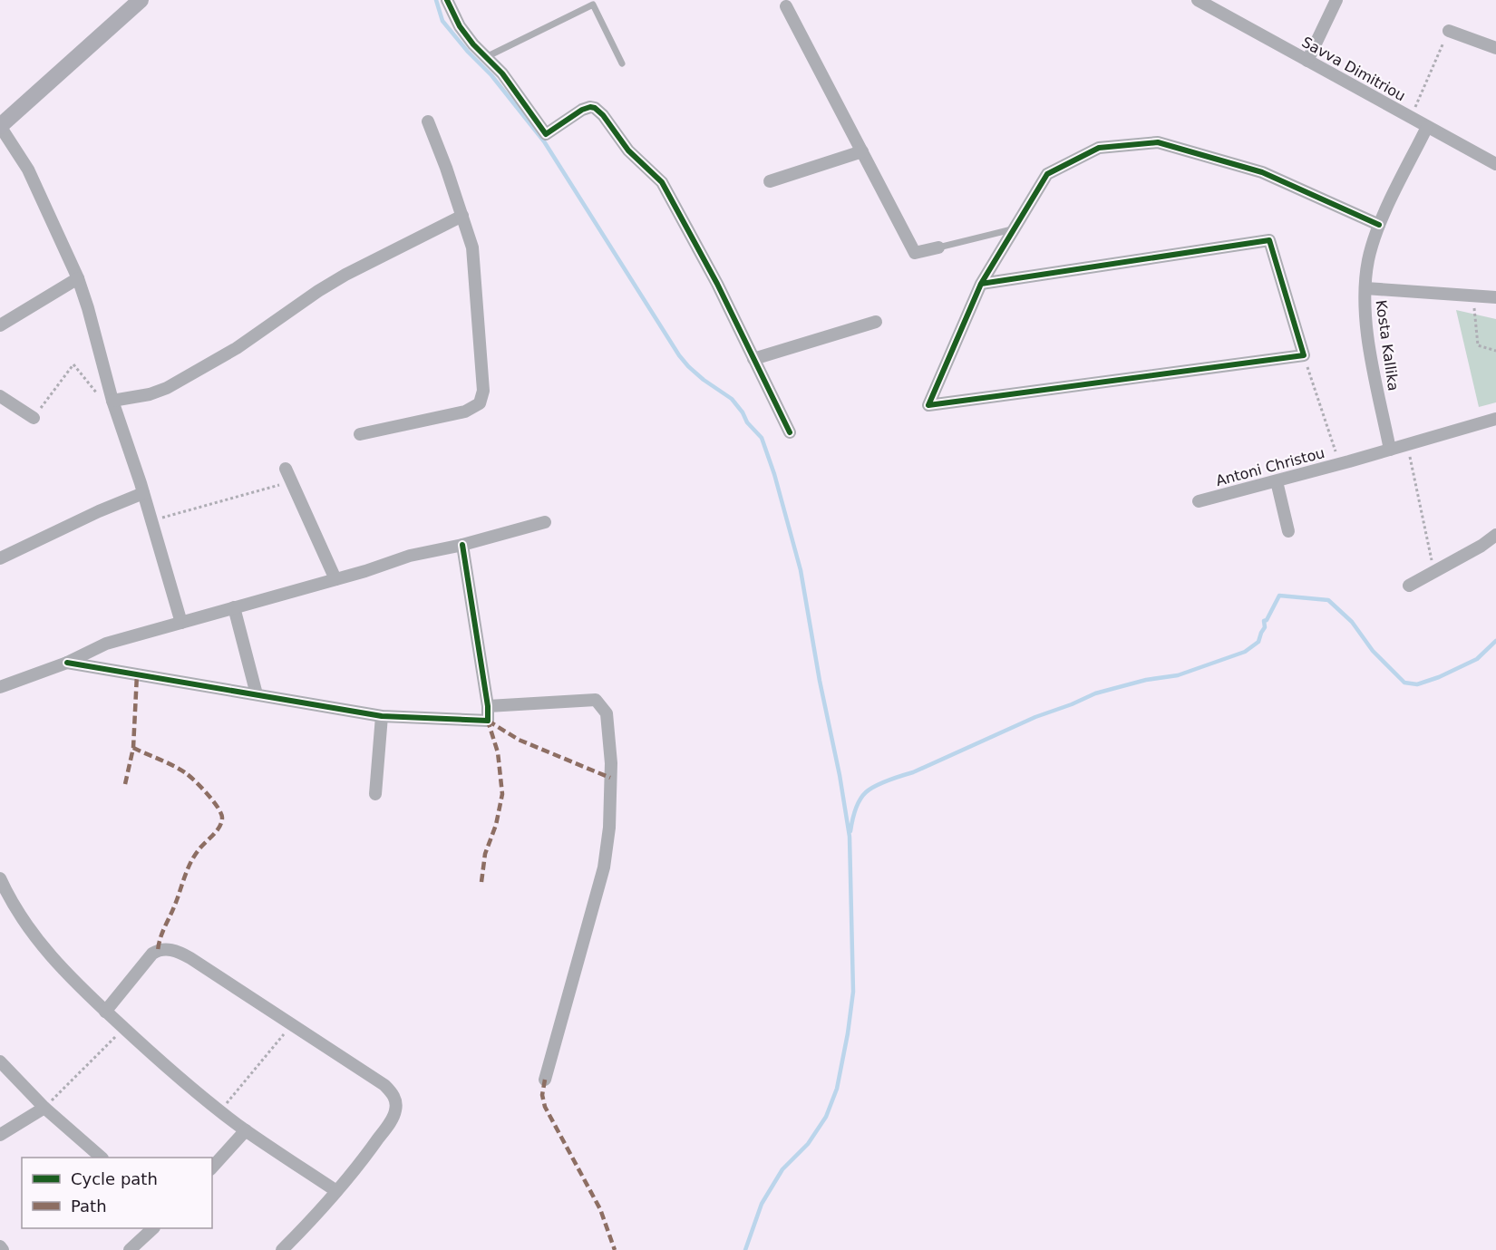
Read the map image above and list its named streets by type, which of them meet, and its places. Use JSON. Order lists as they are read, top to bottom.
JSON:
{
  "streets": {
    "street": ["Savva Dimitriou", "Kosta Kallika", "Antoni Christou"]
  },
  "crossings": [
    ["Savva Dimitriou", "Kosta Kallika"],
    ["Kosta Kallika", "Antoni Christou"]
  ],
  "legend": ["Cycle path", "Path"]
}
